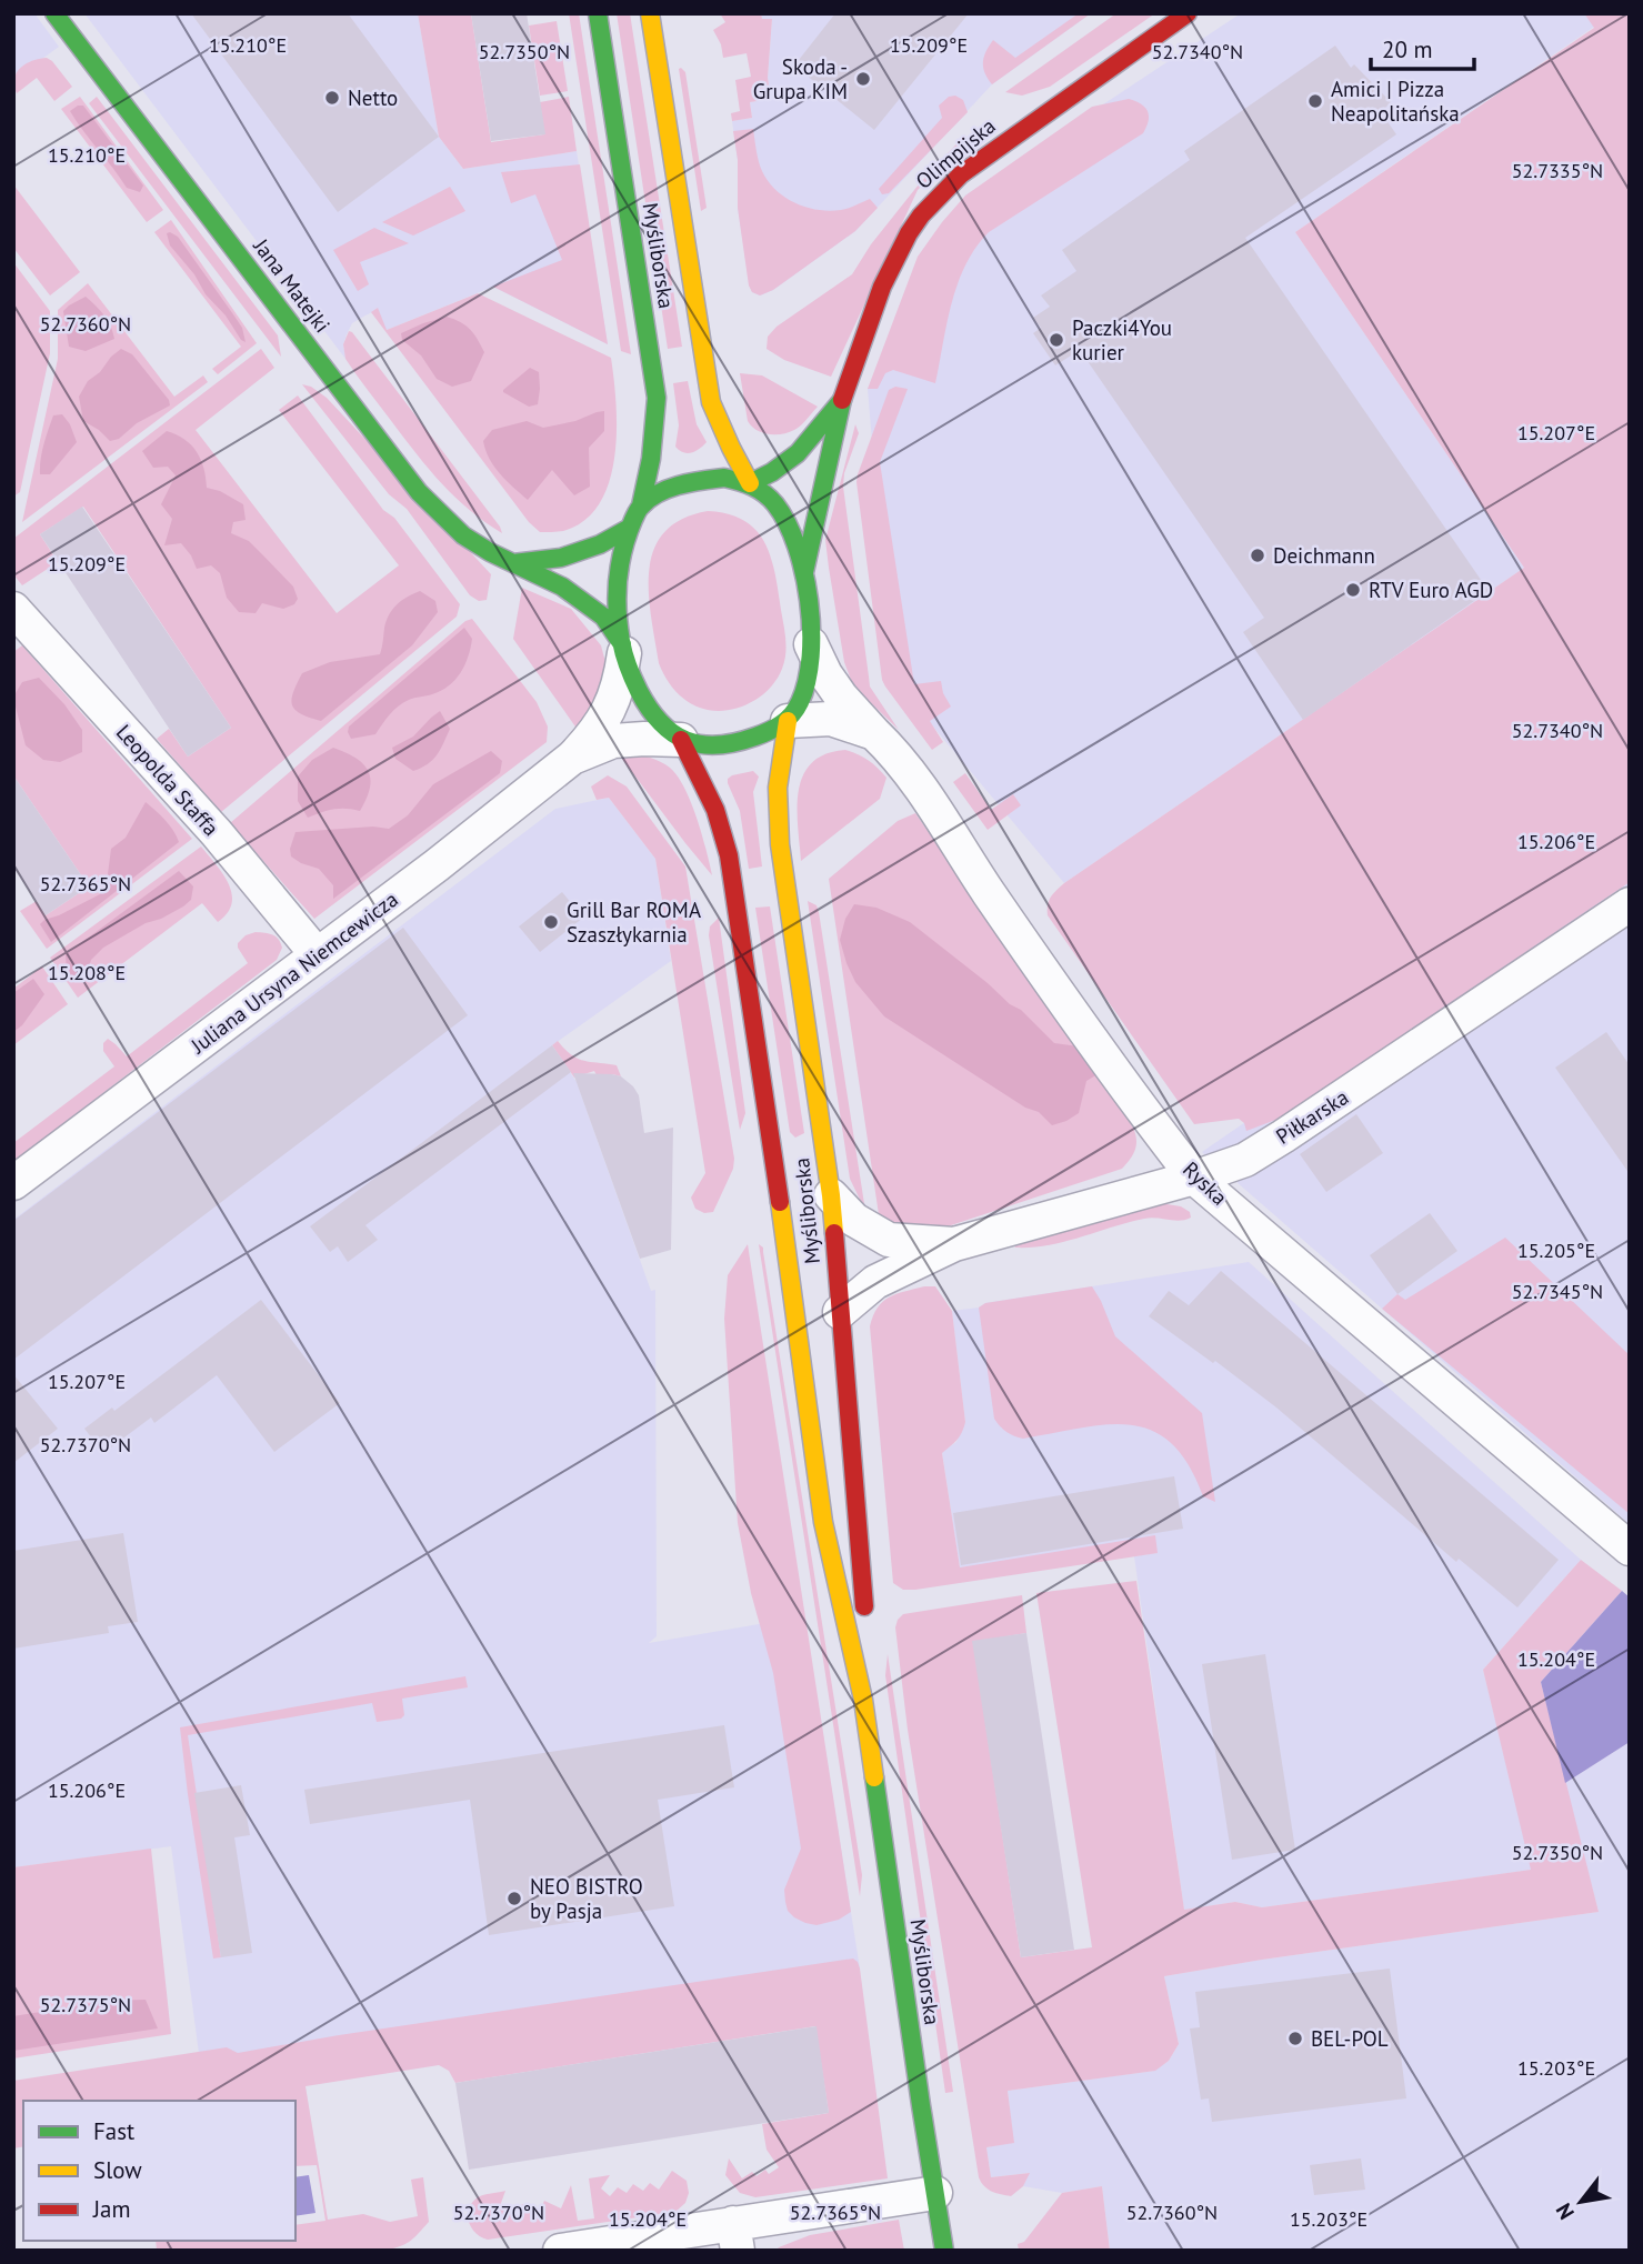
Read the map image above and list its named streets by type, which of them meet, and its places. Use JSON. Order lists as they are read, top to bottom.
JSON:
{
  "streets": {
    "main road": ["Olimpijska", "Myśliborska", "Jana Matejki"],
    "street": [
      "Leopolda Staffa",
      "Juliana Ursyna Niemcewicza",
      "Piłkarska",
      "Ryska"
    ]
  },
  "crossings": [
    ["Olimpijska", "Myśliborska"],
    ["Olimpijska", "Jana Matejki"],
    ["Olimpijska", "Juliana Ursyna Niemcewicza"],
    ["Olimpijska", "Ryska"],
    ["Myśliborska", "Jana Matejki"],
    ["Myśliborska", "Juliana Ursyna Niemcewicza"],
    ["Myśliborska", "Piłkarska"],
    ["Myśliborska", "Ryska"],
    ["Jana Matejki", "Juliana Ursyna Niemcewicza"],
    ["Jana Matejki", "Ryska"],
    ["Leopolda Staffa", "Juliana Ursyna Niemcewicza"],
    ["Juliana Ursyna Niemcewicza", "Ryska"],
    ["Piłkarska", "Ryska"]
  ],
  "places": [
    "Skoda - Grupa KIM",
    "Netto",
    "Amici | Pizza Neapolitańska",
    "Paczki4You kurier",
    "Deichmann",
    "RTV Euro AGD",
    "Grill Bar ROMA Szaszłykarnia",
    "NEO BISTRO by Pasja",
    "BEL-POL"
  ],
  "legend": ["Fast", "Slow", "Jam"],
  "scale_bar": "20 m",
  "north": "bottom left",
  "coordinates": [
    "15.210°E",
    "15.209°E",
    "52.7350°N",
    "52.7340°N",
    "52.7335°N",
    "52.7360°N",
    "15.207°E",
    "15.206°E",
    "52.7365°N",
    "15.208°E",
    "15.205°E",
    "52.7345°N",
    "52.7370°N",
    "15.204°E",
    "52.7375°N",
    "15.203°E"
  ]
}
